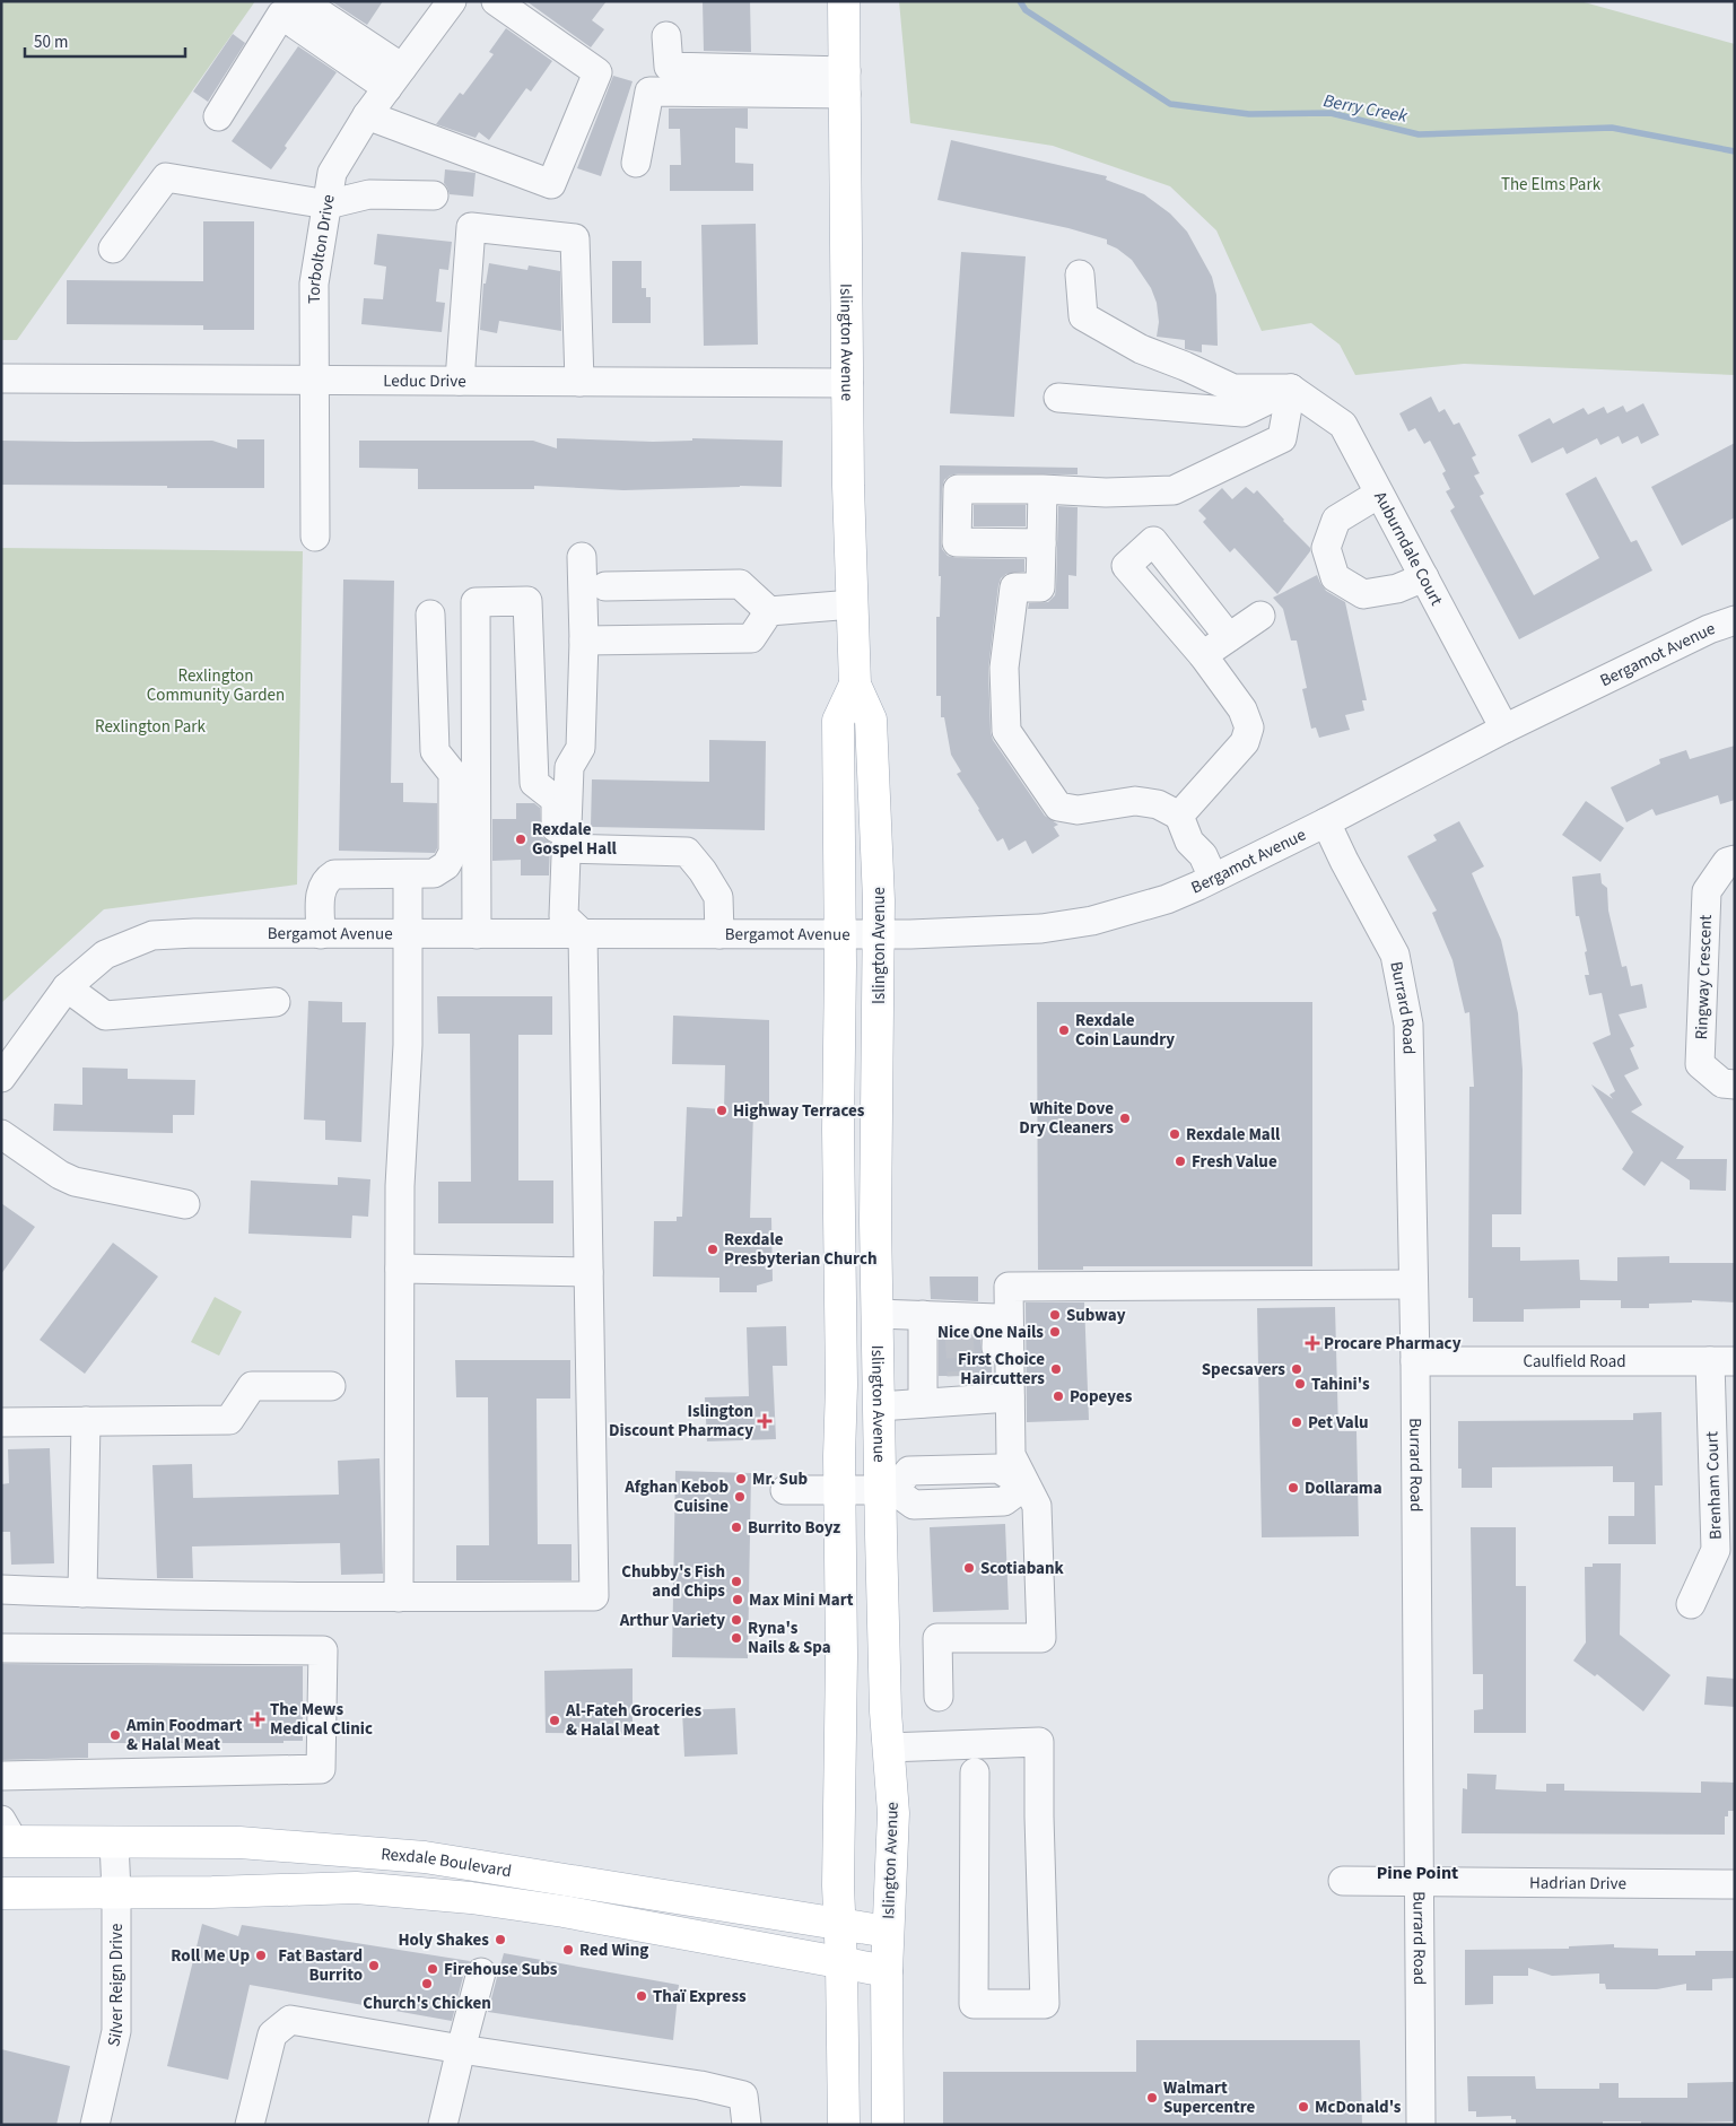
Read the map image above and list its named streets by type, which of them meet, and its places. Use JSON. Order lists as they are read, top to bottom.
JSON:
{
  "streets": {
    "main road": ["Islington Avenue", "Rexdale Boulevard"],
    "street": [
      "Torbolton Drive",
      "Leduc Drive",
      "Auburndale Court",
      "Bergamot Avenue",
      "Ringway Crescent",
      "Burrard Road",
      "Caulfield Road",
      "Brenham Court",
      "Hadrian Drive",
      "Silver Reign Drive"
    ]
  },
  "crossings": [
    ["Torbolton Drive", "Leduc Drive"],
    ["Islington Avenue", "Leduc Drive"],
    ["Islington Avenue", "Bergamot Avenue"],
    ["Islington Avenue", "Rexdale Boulevard"],
    ["Auburndale Court", "Bergamot Avenue"],
    ["Bergamot Avenue", "Burrard Road"],
    ["Burrard Road", "Caulfield Road"],
    ["Burrard Road", "Hadrian Drive"],
    ["Caulfield Road", "Brenham Court"],
    ["Rexdale Boulevard", "Silver Reign Drive"]
  ],
  "districts": ["Pine Point"],
  "water": ["Berry Creek"],
  "parks": ["The Elms Park", "Rexlington Community Garden", "Rexlington Park"],
  "places": {
    "other": [
      "Rexdale Gospel Hall",
      "Rexdale Coin Laundry",
      "Highway Terraces",
      "White Dove Dry Cleaners",
      "Rexdale Mall",
      "Fresh Value",
      "Rexdale Presbyterian Church",
      "Subway",
      "Nice One Nails",
      "First Choice Haircutters",
      "Specsavers",
      "Tahini's",
      "Popeyes",
      "Pet Valu",
      "Mr. Sub",
      "Dollarama",
      "Afghan Kebob Cuisine",
      "Burrito Boyz",
      "Scotiabank",
      "Chubby's Fish and Chips",
      "Max Mini Mart",
      "Arthur Variety",
      "Ryna's Nails & Spa",
      "Al-Fateh Groceries & Halal Meat",
      "Amin Foodmart & Halal Meat",
      "Holy Shakes",
      "Red Wing",
      "Roll Me Up",
      "Fat Bastard Burrito",
      "Firehouse Subs",
      "Church's Chicken",
      "Thaï Express",
      "Walmart Supercentre",
      "McDonald's"
    ],
    "health": ["Procare Pharmacy", "Islington Discount Pharmacy", "The Mews Medical Clinic"]
  },
  "scale_bar": "50 m"
}
